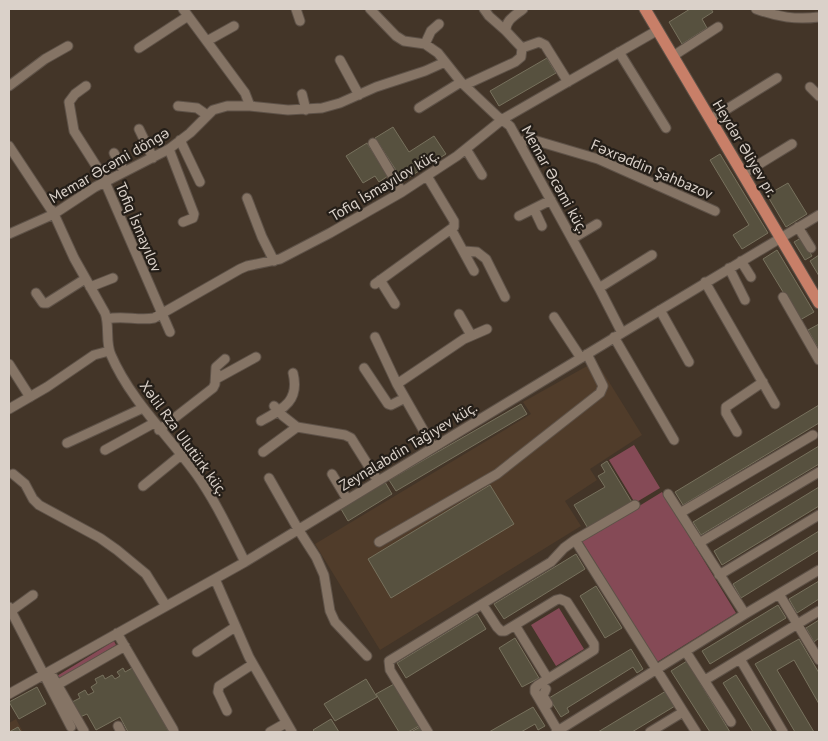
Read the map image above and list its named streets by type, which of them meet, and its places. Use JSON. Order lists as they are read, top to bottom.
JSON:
{
  "streets": {
    "main road": ["Heydər Əliyev pr."],
    "street": [
      "Memar Əcəmi döngə",
      "Fəxrəddin Şahbazov",
      "Memar Əcəmi küç.",
      "Tofiq İsmayılov küç.",
      "Tofiq İsmayılov",
      "Xəlil Rza Ulutürk küç.",
      "Zeynalabdin Tağıyev küç."
    ]
  },
  "crossings": [
    ["Heydər Əliyev pr.", "Tofiq İsmayılov küç."],
    ["Heydər Əliyev pr.", "Zeynalabdin Tağıyev küç."],
    ["Memar Əcəmi döngə", "Memar Əcəmi küç."],
    ["Memar Əcəmi döngə", "Tofiq İsmayılov"],
    ["Memar Əcəmi döngə", "Xəlil Rza Ulutürk küç."],
    ["Fəxrəddin Şahbazov", "Memar Əcəmi küç."],
    ["Memar Əcəmi küç.", "Tofiq İsmayılov küç."],
    ["Memar Əcəmi küç.", "Zeynalabdin Tağıyev küç."],
    ["Tofiq İsmayılov küç.", "Tofiq İsmayılov"],
    ["Tofiq İsmayılov küç.", "Xəlil Rza Ulutürk küç."],
    ["Xəlil Rza Ulutürk küç.", "Zeynalabdin Tağıyev küç."]
  ]
}
